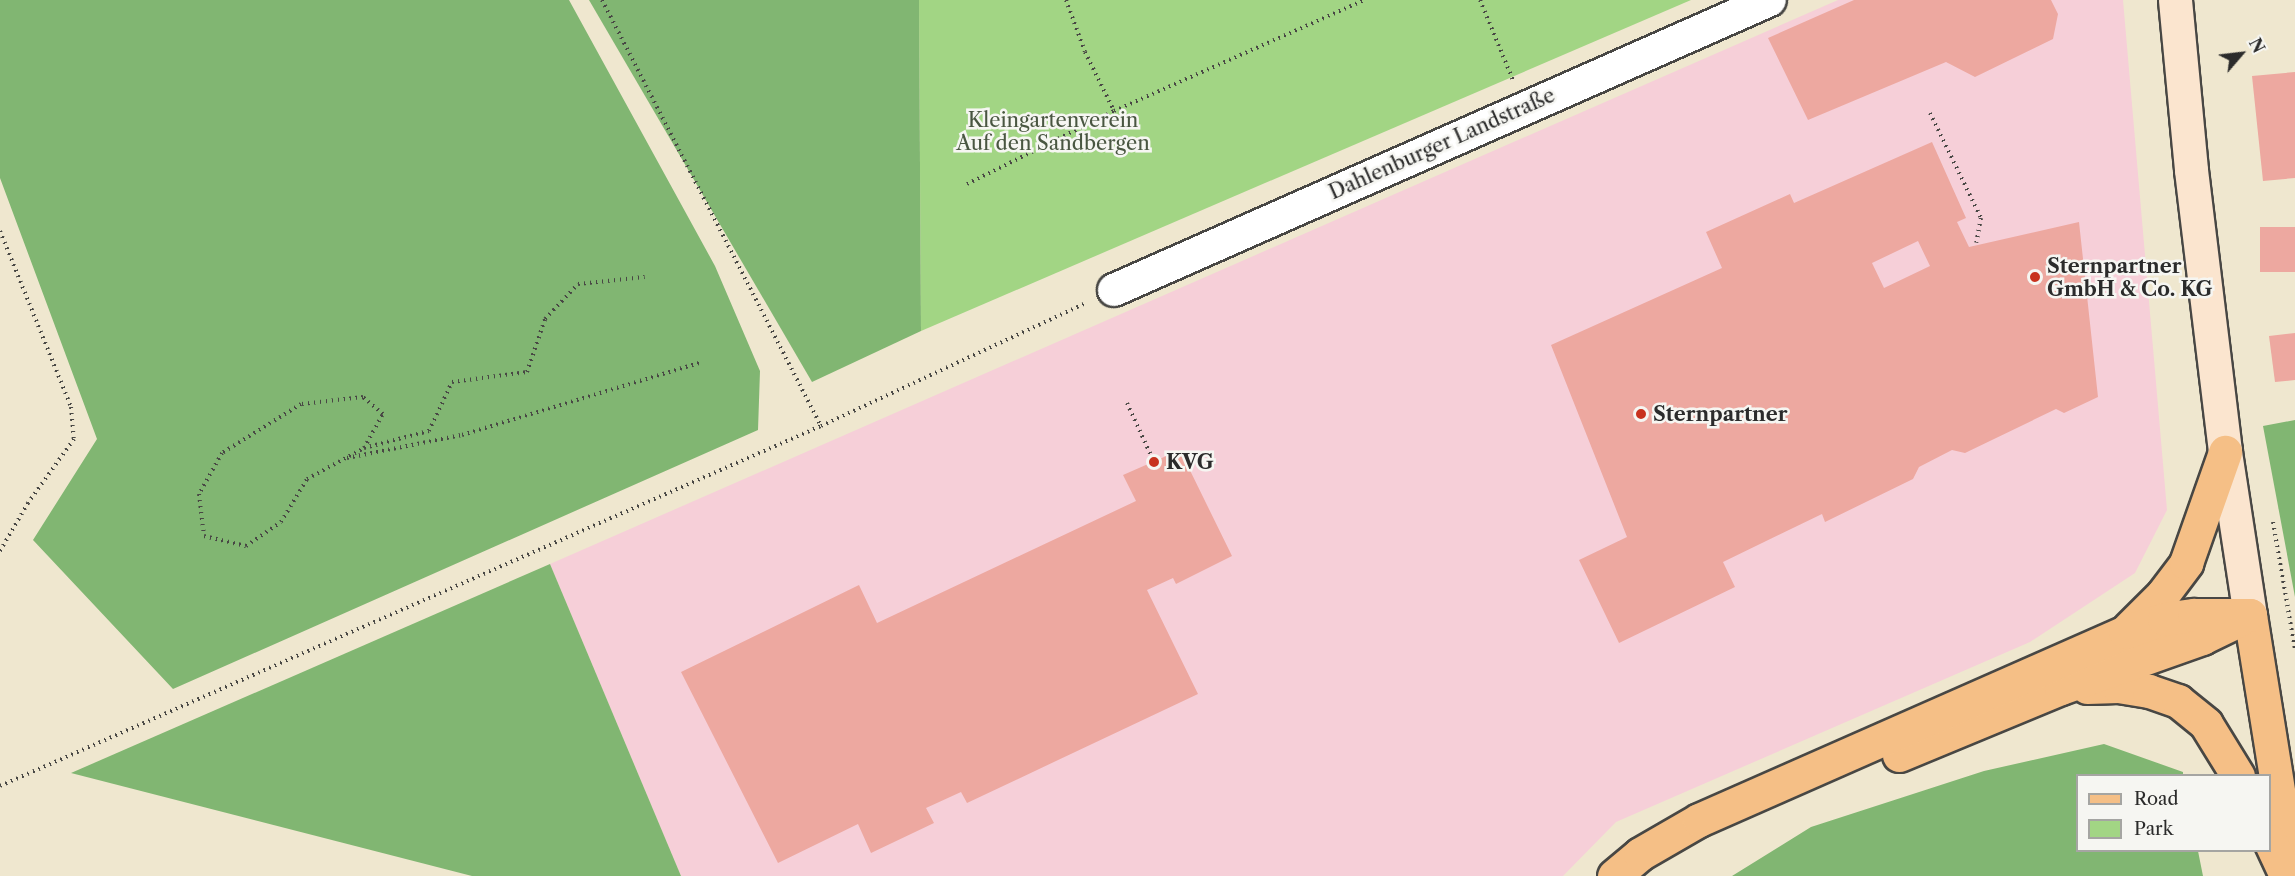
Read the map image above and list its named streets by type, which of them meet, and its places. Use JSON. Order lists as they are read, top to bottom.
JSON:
{
  "streets": {
    "street": ["Dahlenburger Landstraße"]
  },
  "parks": ["Kleingartenverein Auf den Sandbergen"],
  "places": ["Sternpartner GmbH & Co. KG", "Sternpartner", "KVG"],
  "legend": ["Road", "Park"],
  "north": "top right"
}
